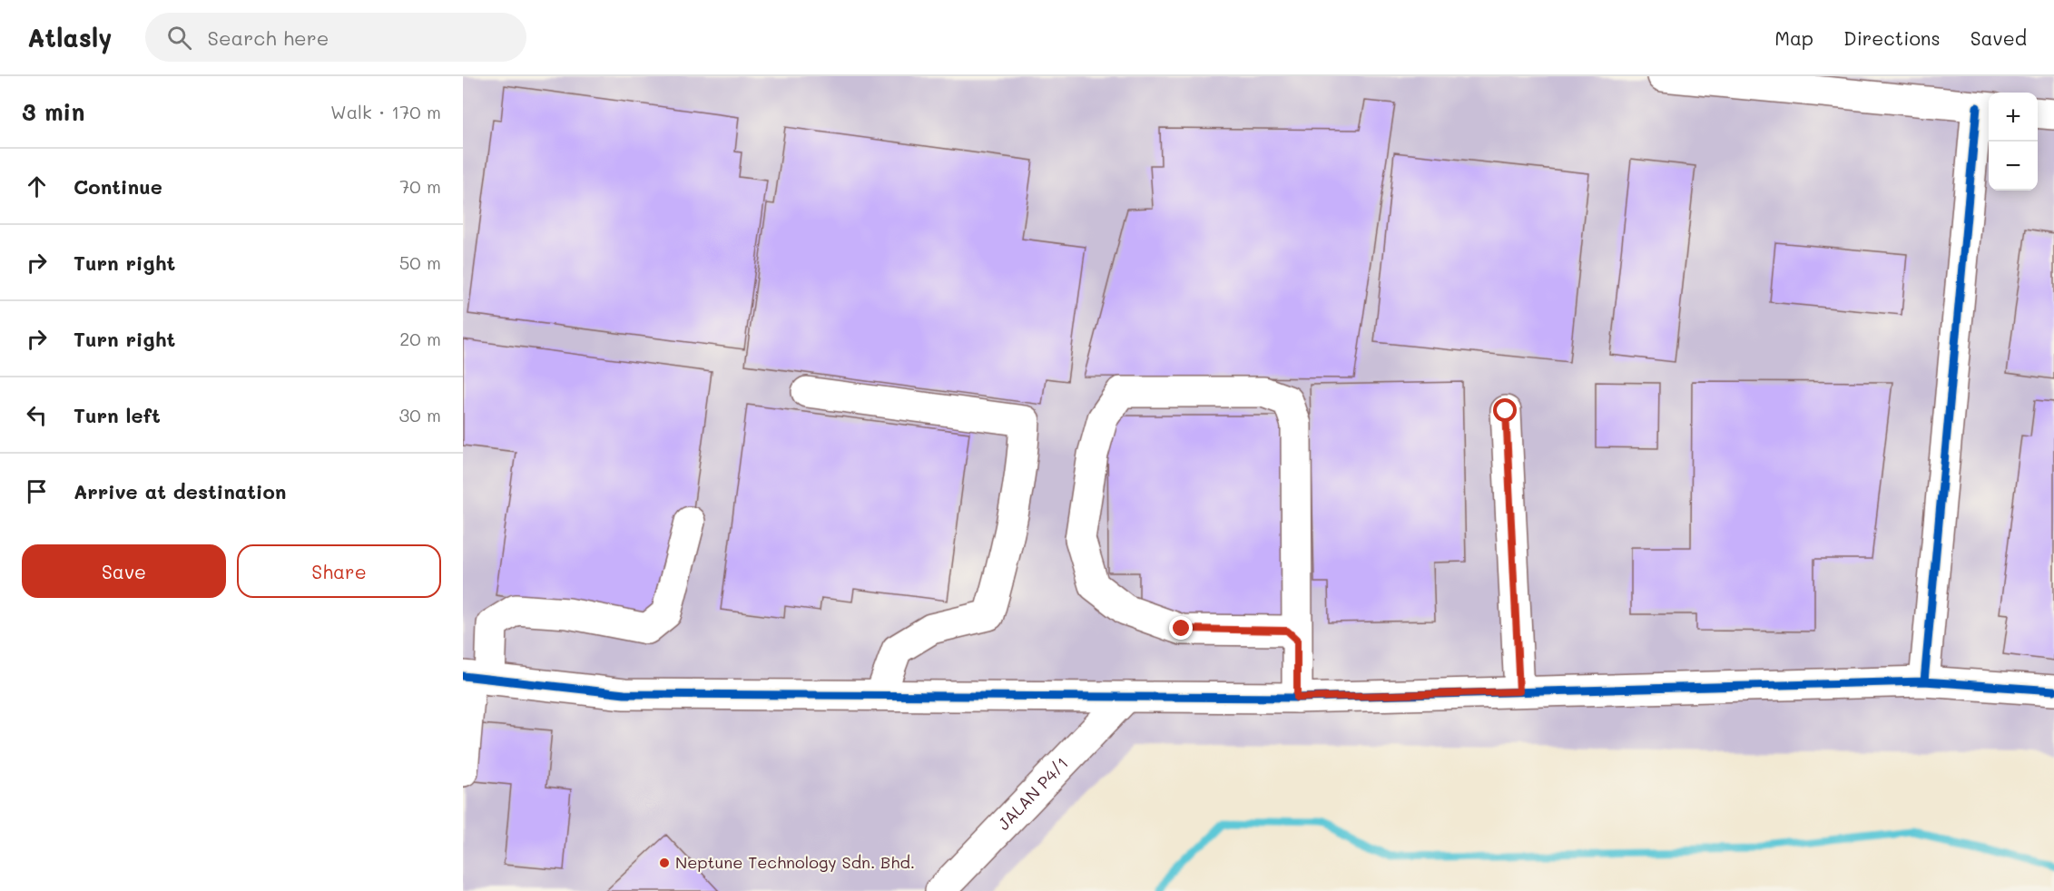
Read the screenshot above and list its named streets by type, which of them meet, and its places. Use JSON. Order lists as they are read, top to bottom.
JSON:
{
  "streets": {
    "street": ["JALAN P4/1"]
  },
  "places": ["Neptune Technology Sdn. Bhd."],
  "page": {
    "header": "Atlasly",
    "search": "Search here",
    "nav": ["Map", "Directions", "Saved"],
    "heading": ["3 min", "Walk · 170 m"],
    "map_buttons": ["+", "−"],
    "list": [
      ["Continue", "70 m"],
      ["Turn right", "50 m"],
      ["Turn right", "20 m"],
      ["Turn left", "30 m"],
      "Arrive at destination"
    ],
    "buttons": ["Save", "Share"]
  }
}
